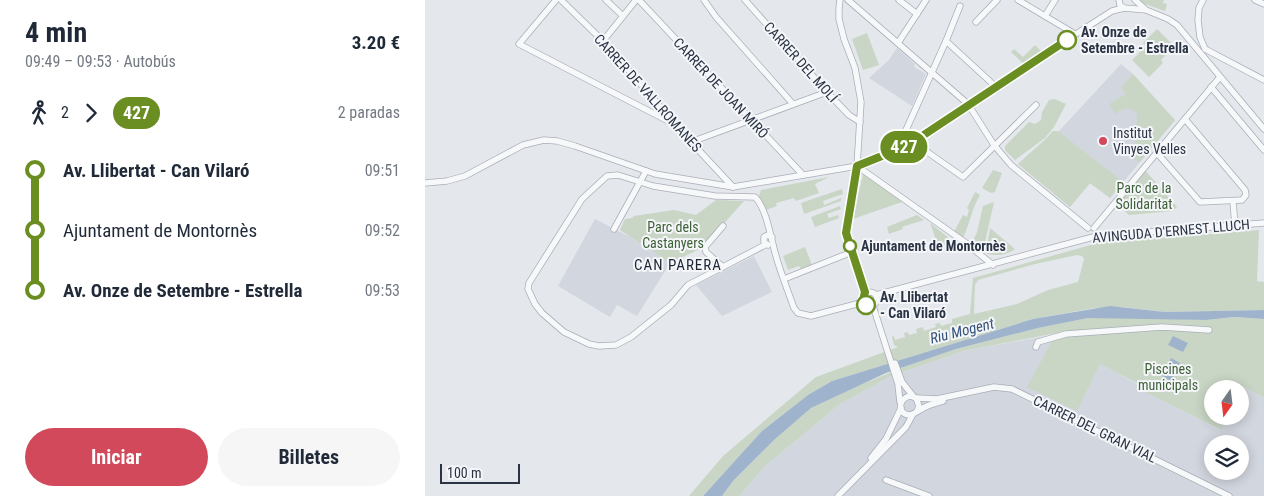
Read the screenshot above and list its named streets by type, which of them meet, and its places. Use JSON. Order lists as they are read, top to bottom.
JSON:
{
  "streets": {
    "street": [
      "CARRER DEL MOLÍ",
      "CARRER DE JOAN MIRÓ",
      "CARRER DE VALLROMANES",
      "AVINGUDA D'ERNEST LLUCH",
      "CARRER DEL GRAN VIAL"
    ]
  },
  "districts": ["CAN PARERA"],
  "water": ["Riu Mogent"],
  "parks": ["Parc de la Solidaritat", "Parc dels Castanyers", "Piscines municipals"],
  "places": [
    "Av. Onze de Setembre - Estrella",
    "Institut Vinyes Velles",
    "Ajuntament de Montornès",
    "Av. Llibertat - Can Vilaró"
  ],
  "lines": ["bus line 427"],
  "scale_bar": "100 m",
  "north": "bottom",
  "page": {
    "heading": ["4 min", "09:49 – 09:53 · Autobús", "3.20 €"],
    "on_map": "427",
    "legs": ["2", "427", "2 paradas"],
    "list": [
      {
        "name": "Av. Llibertat - Can Vilaró",
        "value": "09:51"
      },
      {
        "name": "Ajuntament de Montornès",
        "value": "09:52"
      },
      {
        "name": "Av. Onze de Setembre - Estrella",
        "value": "09:53"
      }
    ],
    "buttons": ["Iniciar", "Billetes"],
    "scale": "100 m"
  }
}
